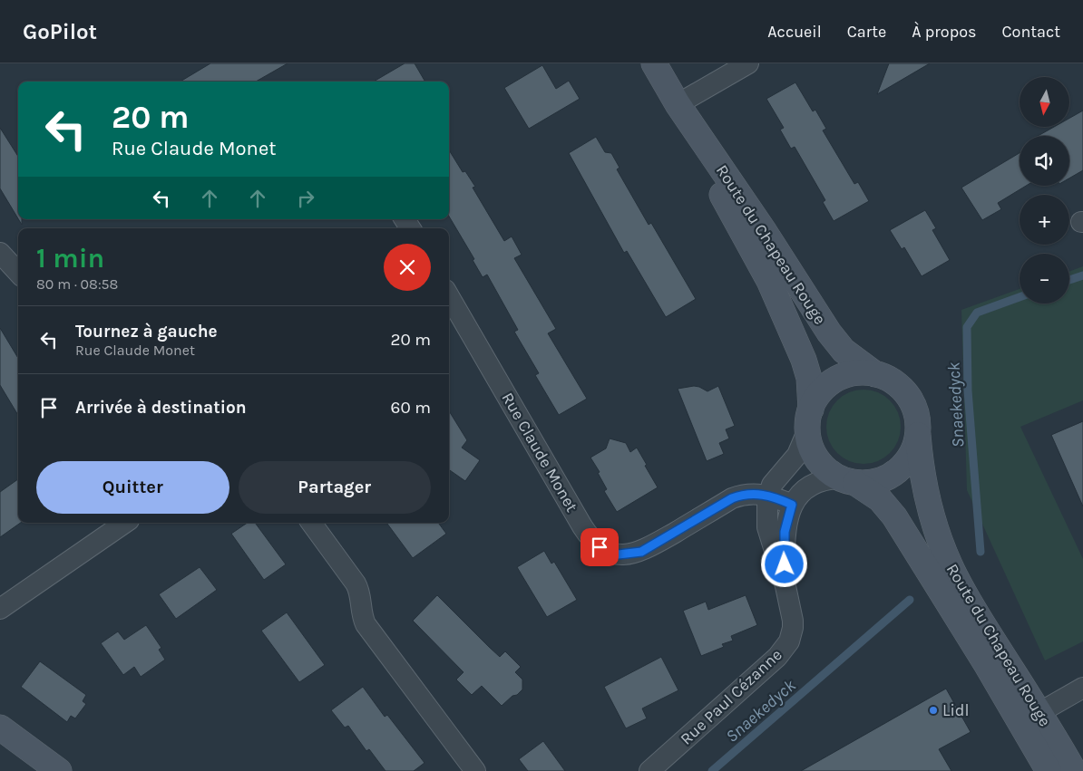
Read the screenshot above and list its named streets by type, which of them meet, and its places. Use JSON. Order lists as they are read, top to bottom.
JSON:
{
  "streets": {
    "street": ["Route du Chapeau Rouge", "Rue Claude Monet", "Rue Paul Cézanne"]
  },
  "crossings": [
    ["Route du Chapeau Rouge", "Rue Paul Cézanne"],
    ["Rue Claude Monet", "Rue Paul Cézanne"]
  ],
  "water": ["Snaekedyck"],
  "places": ["Lidl"],
  "north": "bottom",
  "page": {
    "header": "GoPilot",
    "nav": [
      "Accueil",
      "Carte",
      "À propos",
      "Contact"
    ],
    "map_buttons": ["+", "−"],
    "turn": ["20 m", "Rue Claude Monet"],
    "heading": ["1 min", "80 m · 08:58"],
    "list": [
      {
        "name": "Tournez à gauche",
        "note": "Rue Claude Monet",
        "value": "20 m"
      },
      {
        "name": "Arrivée à destination",
        "value": "60 m"
      }
    ],
    "buttons": ["Quitter", "Partager"]
  }
}
